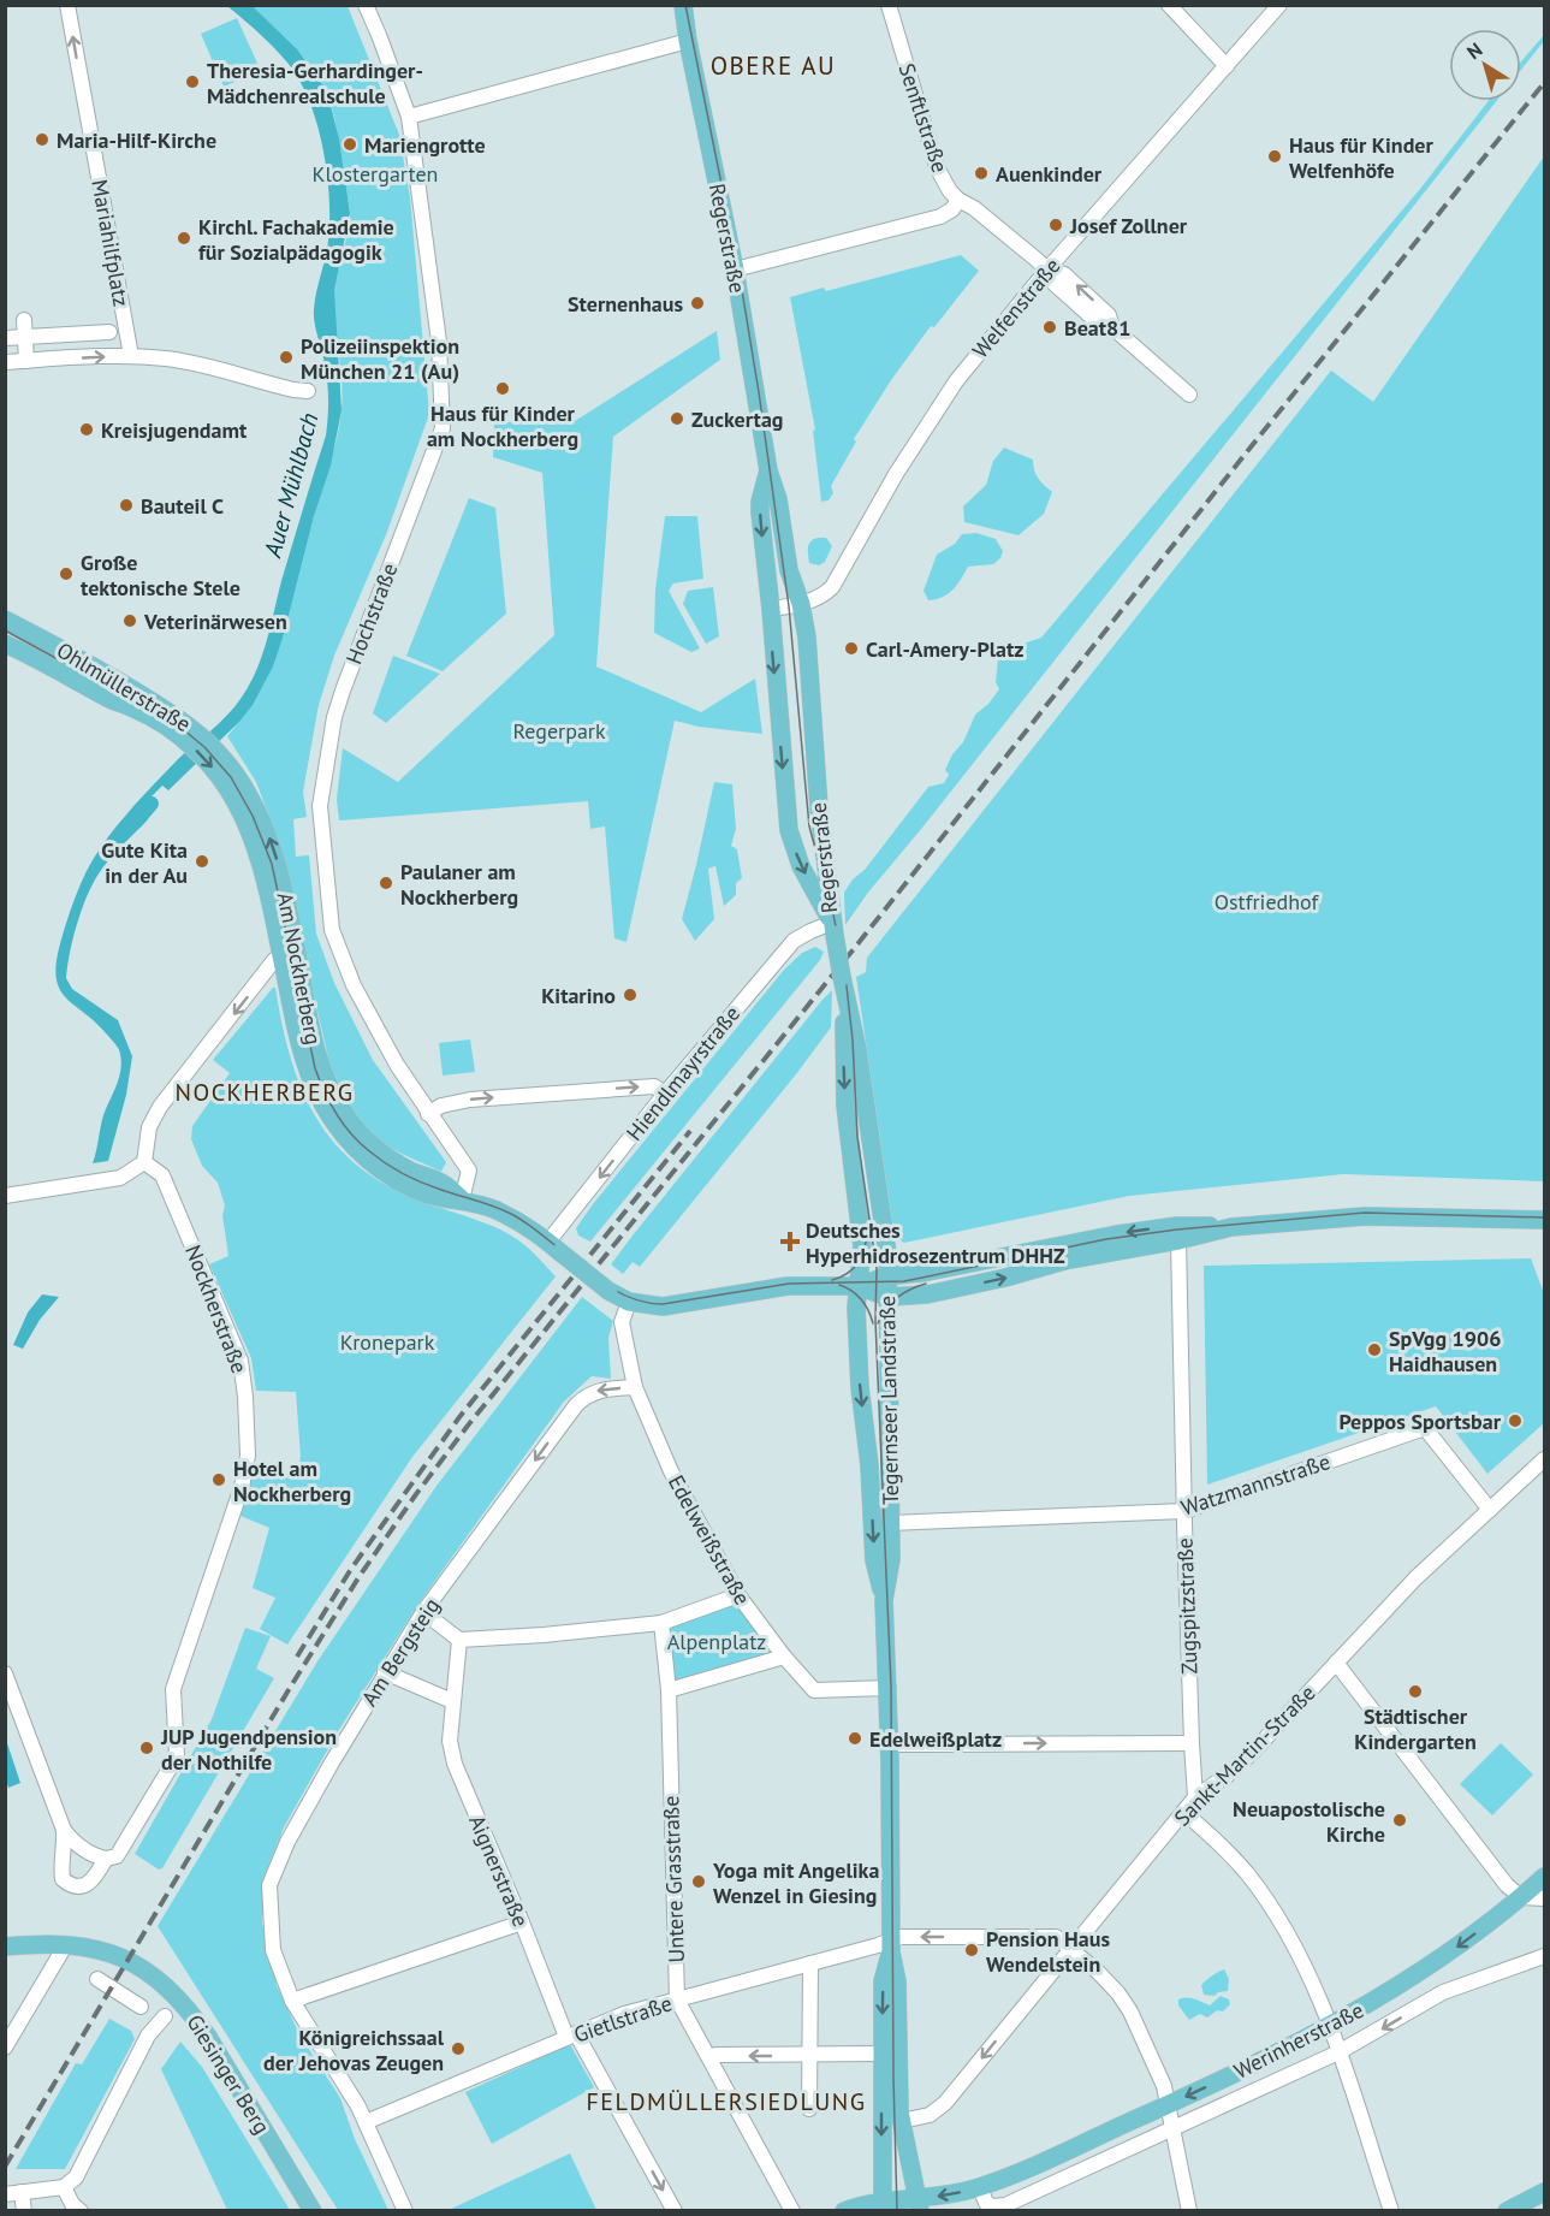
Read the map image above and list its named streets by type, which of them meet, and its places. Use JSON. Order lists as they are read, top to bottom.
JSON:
{
  "streets": {
    "main road": [
      "Regerstraße",
      "Ohlmüllerstraße",
      "Am Nockherberg",
      "Tegernseer Landstraße",
      "Werinherstraße",
      "Giesinger Berg"
    ],
    "street": [
      "Senftlstraße",
      "Mariahilfplatz",
      "Welfenstraße",
      "Hochstraße",
      "Hiendlmayrstraße",
      "Nockherstraße",
      "Watzmannstraße",
      "Edelweißstraße",
      "Zugspitzstraße",
      "Am Bergsteig",
      "Sankt-Martin-Straße",
      "Aignerstraße",
      "Untere Grasstraße",
      "Gietlstraße"
    ]
  },
  "crossings": [
    ["Senftlstraße", "Welfenstraße"],
    ["Regerstraße", "Welfenstraße"],
    ["Regerstraße", "Hiendlmayrstraße"],
    ["Regerstraße", "Tegernseer Landstraße"],
    ["Hochstraße", "Am Nockherberg"],
    ["Ohlmüllerstraße", "Am Nockherberg"],
    ["Am Nockherberg", "Hiendlmayrstraße"],
    ["Am Nockherberg", "Tegernseer Landstraße"],
    ["Am Nockherberg", "Edelweißstraße"],
    ["Hiendlmayrstraße", "Tegernseer Landstraße"],
    ["Tegernseer Landstraße", "Watzmannstraße"],
    ["Tegernseer Landstraße", "Edelweißstraße"],
    ["Tegernseer Landstraße", "Sankt-Martin-Straße"],
    ["Tegernseer Landstraße", "Gietlstraße"],
    ["Tegernseer Landstraße", "Werinherstraße"],
    ["Watzmannstraße", "Zugspitzstraße"],
    ["Watzmannstraße", "Sankt-Martin-Straße"],
    ["Edelweißstraße", "Am Bergsteig"],
    ["Zugspitzstraße", "Sankt-Martin-Straße"],
    ["Am Bergsteig", "Gietlstraße"],
    ["Sankt-Martin-Straße", "Gietlstraße"],
    ["Aignerstraße", "Gietlstraße"],
    ["Untere Grasstraße", "Gietlstraße"],
    ["Gietlstraße", "Werinherstraße"]
  ],
  "one_way": ["Mariahilfplatz", "Hiendlmayrstraße", "Werinherstraße"],
  "districts": ["OBERE AU", "NOCKHERBERG", "FELDMÜLLERSIEDLUNG"],
  "water": ["Auer Mühlbach"],
  "parks": [
    "Klostergarten",
    "Regerpark",
    "Ostfriedhof",
    "Kronepark",
    "Alpenplatz"
  ],
  "places": {
    "other": [
      "Theresia-Gerhardinger- Mädchenrealschule",
      "Maria-Hilf-Kirche",
      "Mariengrotte",
      "Haus für Kinder Welfenhöfe",
      "Auenkinder",
      "Josef Zollner",
      "Kirchl. Fachakademie für Sozialpädagogik",
      "Sternenhaus",
      "Beat81",
      "Polizeiinspektion München 21 (Au)",
      "Haus für Kinder am Nockherberg",
      "Zuckertag",
      "Kreisjugendamt",
      "Bauteil C",
      "Große tektonische Stele",
      "Veterinärwesen",
      "Carl-Amery-Platz",
      "Gute Kita in der Au",
      "Paulaner am Nockherberg",
      "Kitarino",
      "SpVgg 1906 Haidhausen",
      "Peppos Sportsbar",
      "Hotel am Nockherberg",
      "Städtischer Kindergarten",
      "Edelweißplatz",
      "JUP Jugendpension der Nothilfe",
      "Neuapostolische Kirche",
      "Yoga mit Angelika Wenzel in Giesing",
      "Pension Haus Wendelstein",
      "Königreichssaal der Jehovas Zeugen"
    ],
    "health": ["Deutsches Hyperhidrosezentrum DHHZ"]
  },
  "north": "top left"
}
